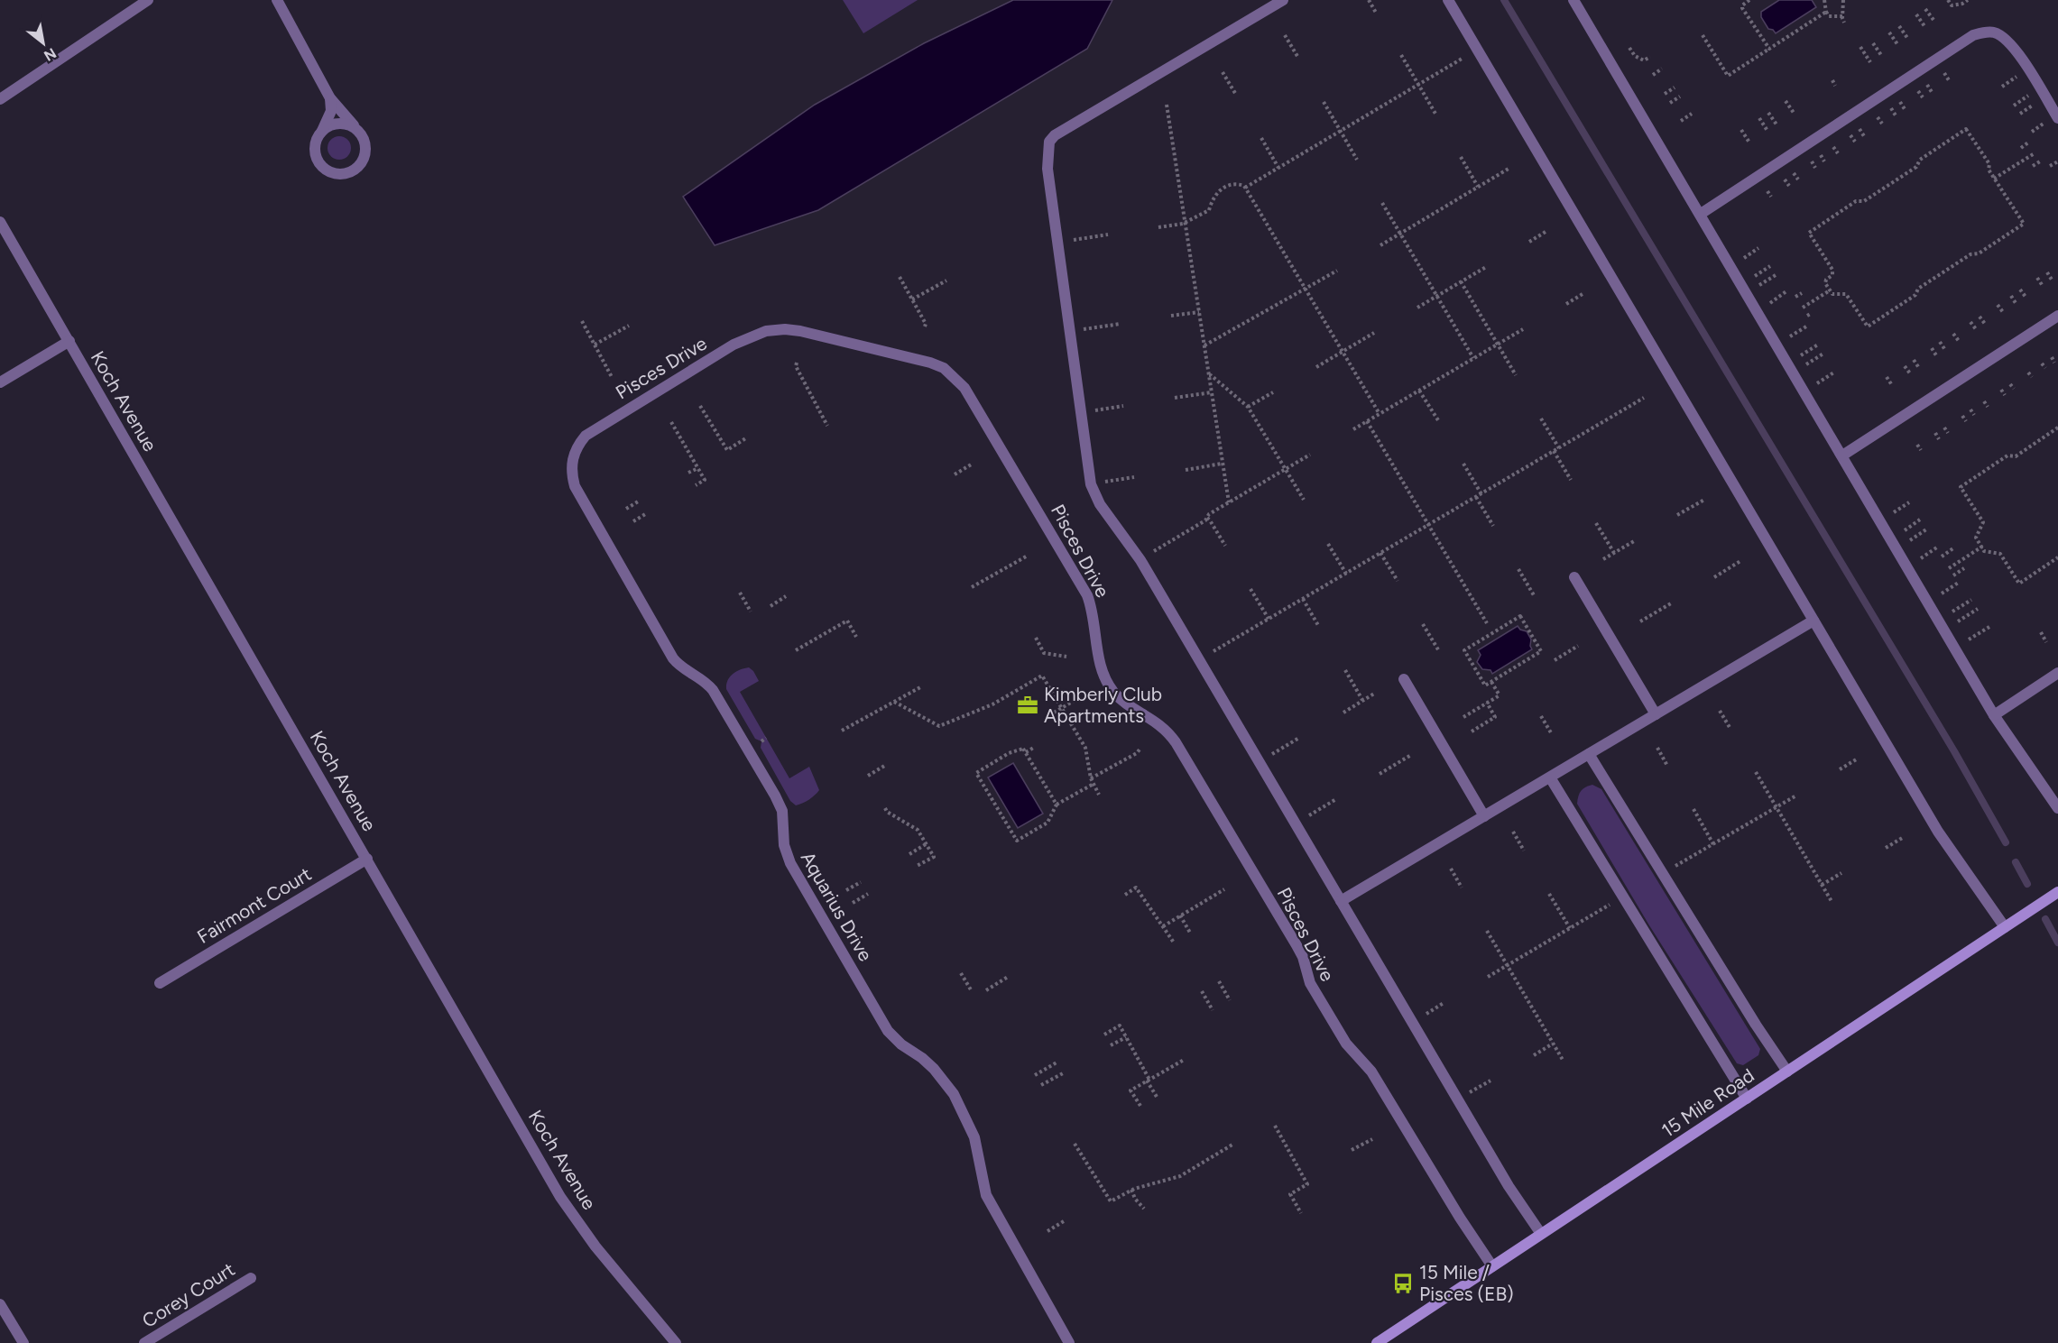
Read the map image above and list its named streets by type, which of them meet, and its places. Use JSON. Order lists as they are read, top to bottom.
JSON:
{
  "streets": {
    "main road": ["15 Mile Road"],
    "street": [
      "Pisces Drive",
      "Koch Avenue",
      "Fairmont Court",
      "Aquarius Drive",
      "Corey Court"
    ]
  },
  "crossings": [
    ["Pisces Drive", "Aquarius Drive"],
    ["Pisces Drive", "15 Mile Road"],
    ["Koch Avenue", "Fairmont Court"]
  ],
  "places": {
    "office": ["Kimberly Club Apartments"],
    "bus stop": ["15 Mile / Pisces (EB)"]
  },
  "north": "bottom right"
}
